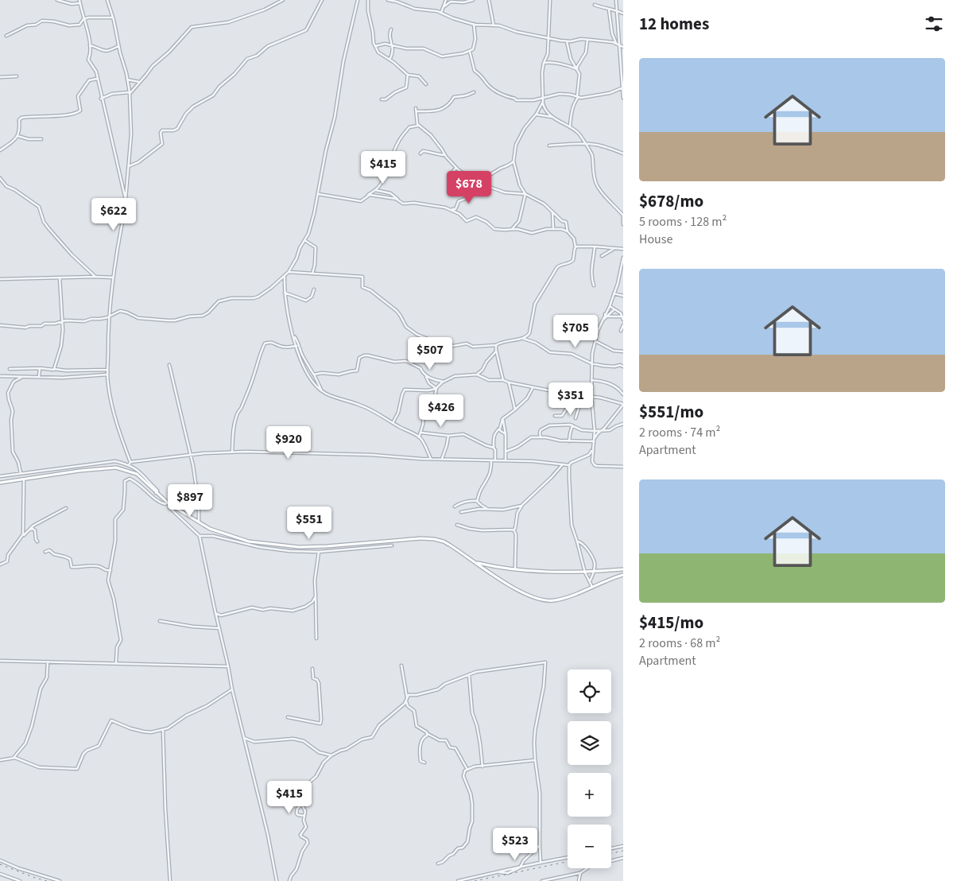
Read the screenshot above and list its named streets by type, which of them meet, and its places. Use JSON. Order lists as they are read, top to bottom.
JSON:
{
  "page": {
    "heading": "12 homes",
    "list": [
      {
        "name": "$678/mo",
        "note": "5 rooms · 128 m² · House"
      },
      {
        "name": "$551/mo",
        "note": "2 rooms · 74 m² · Apartment"
      },
      {
        "name": "$415/mo",
        "note": "2 rooms · 68 m² · Apartment"
      }
    ],
    "price": [
      "$415",
      "$678",
      "$622",
      "$705",
      "$507",
      "$351",
      "$426",
      "$920",
      "$897",
      "$551",
      "$415",
      "$523"
    ],
    "map_buttons": ["+", "−"]
  }
}
